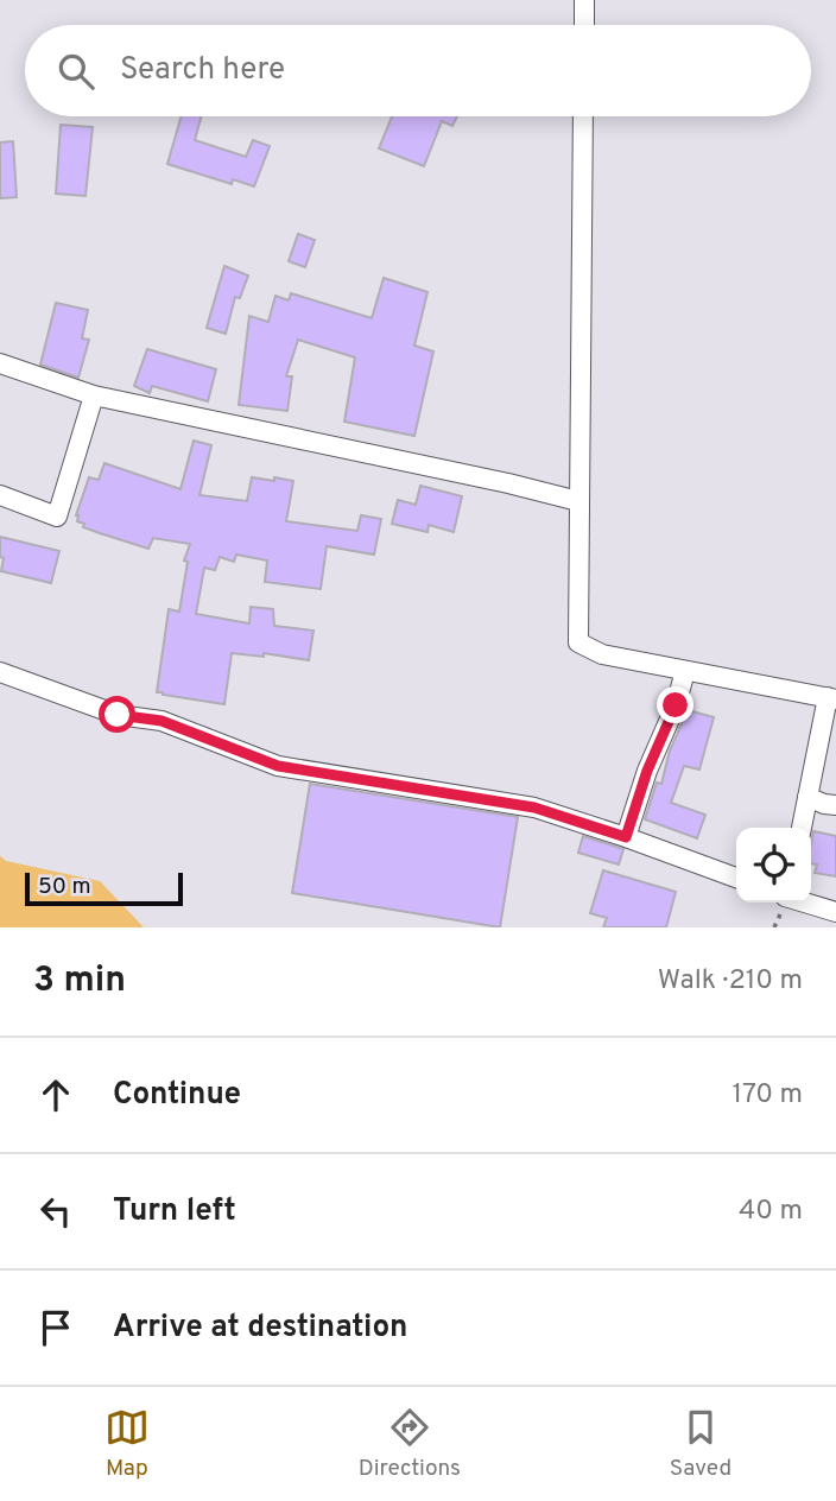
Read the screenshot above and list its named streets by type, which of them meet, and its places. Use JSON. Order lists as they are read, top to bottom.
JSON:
{
  "scale_bar": "50 m",
  "page": {
    "search": "Search here",
    "scale": "50 m",
    "heading": ["3 min", "Walk · 210 m"],
    "list": [
      ["Continue", "170 m"],
      ["Turn left", "40 m"],
      "Arrive at destination"
    ],
    "nav": ["Map", "Directions", "Saved"]
  }
}
